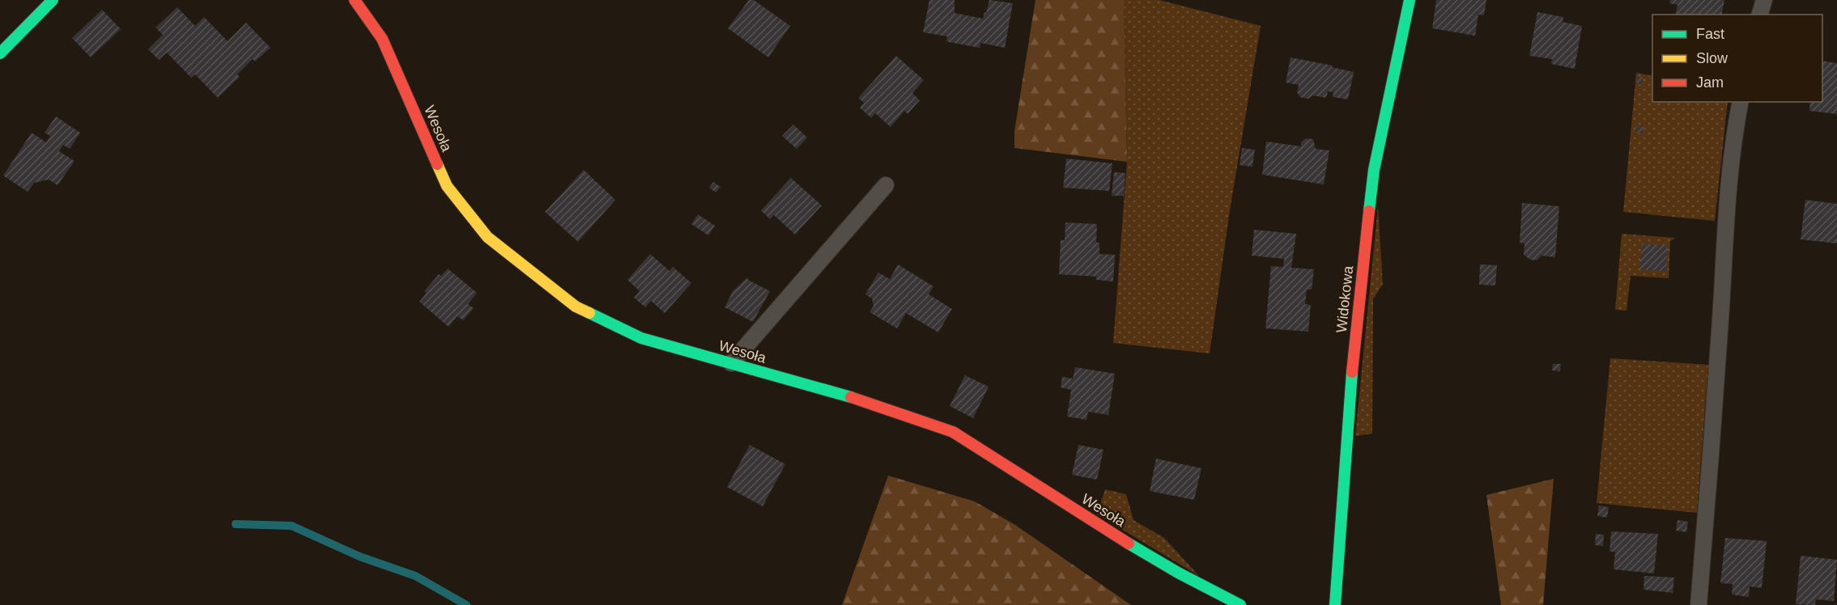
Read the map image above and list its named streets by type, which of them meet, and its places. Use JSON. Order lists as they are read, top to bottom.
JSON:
{
  "streets": {
    "street": ["Wesoła", "Widokowa"]
  },
  "legend": ["Fast", "Slow", "Jam"]
}
